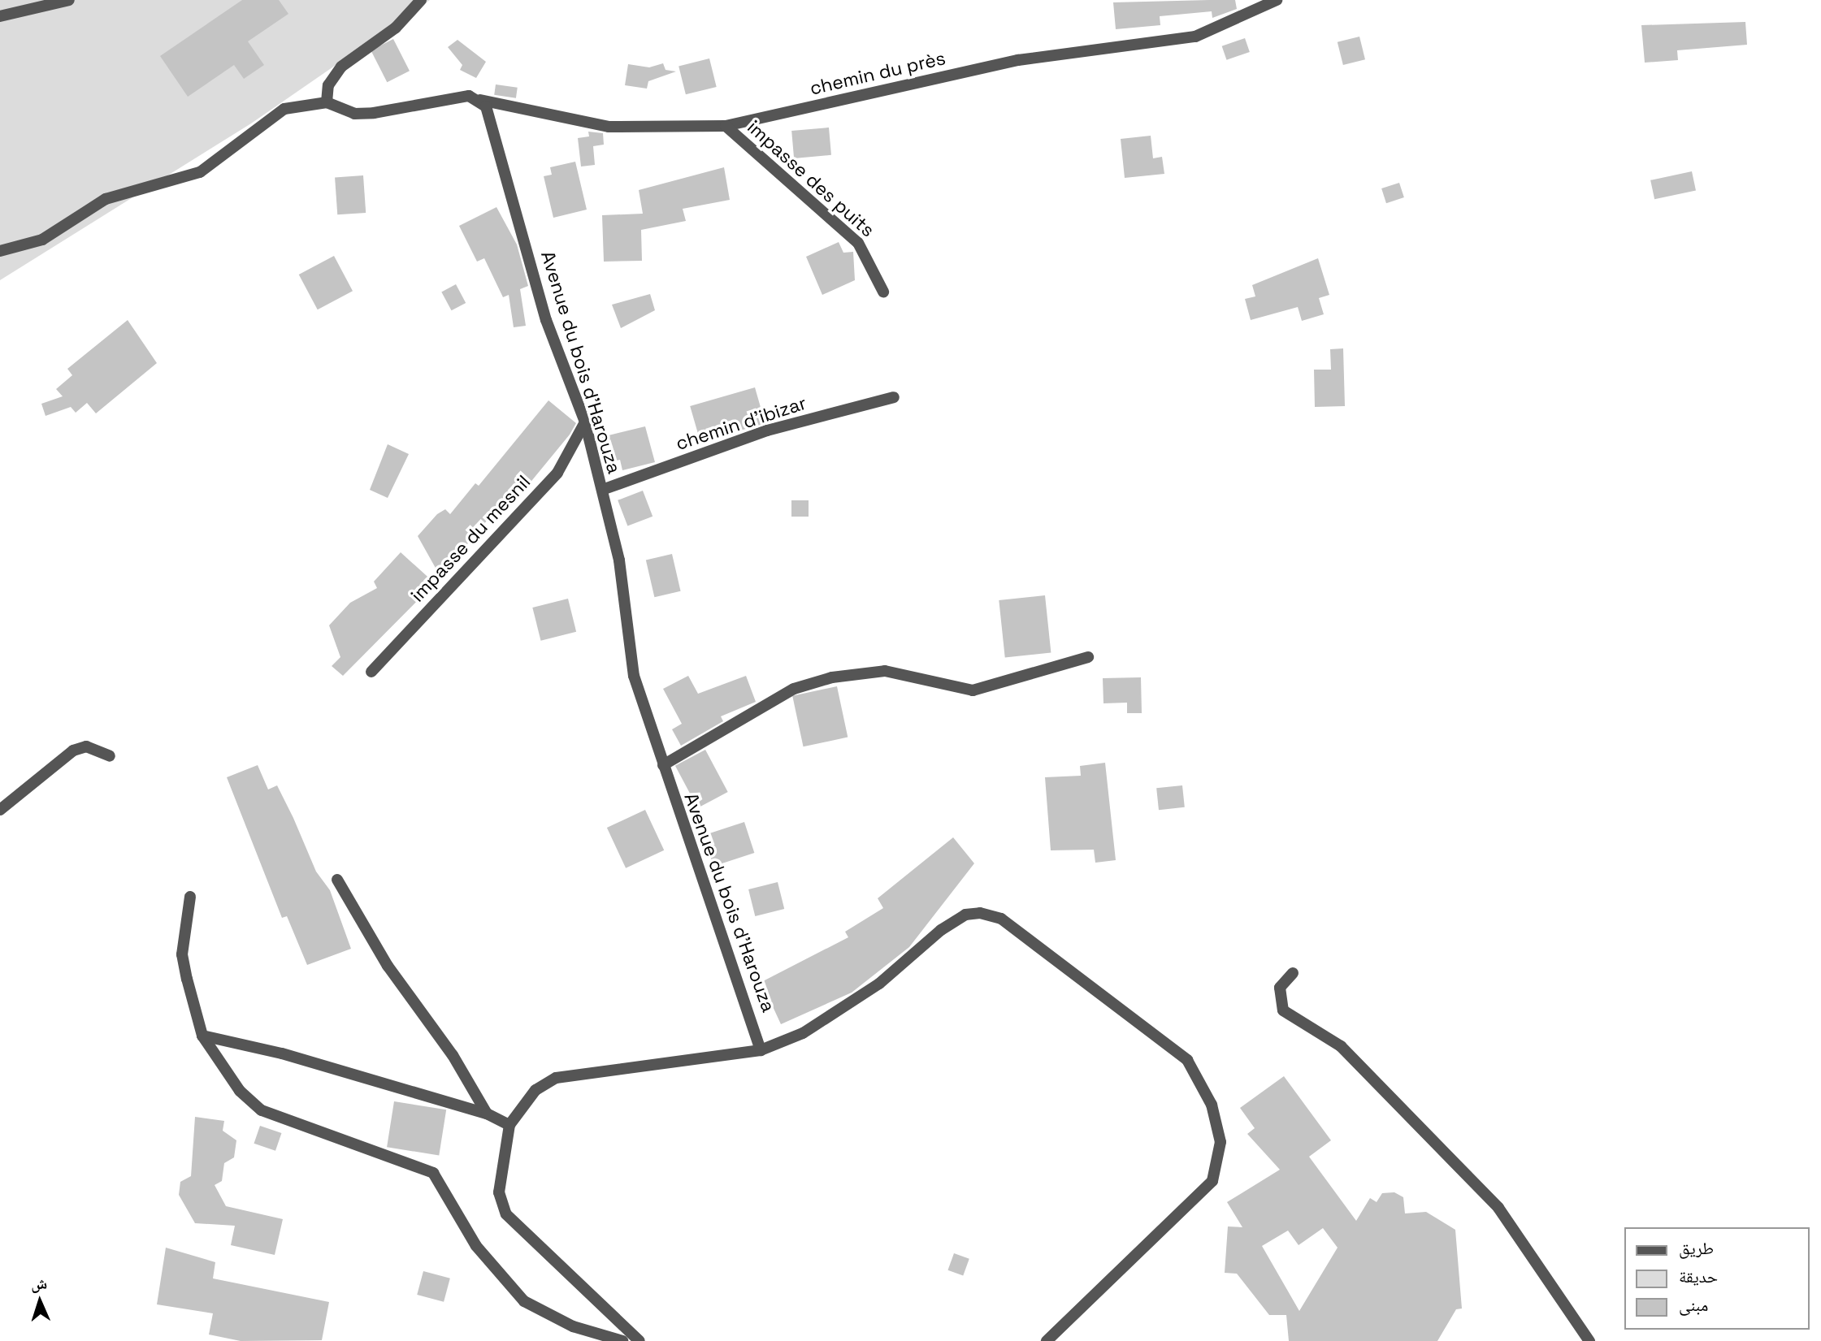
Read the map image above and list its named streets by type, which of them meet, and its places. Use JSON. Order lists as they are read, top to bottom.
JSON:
{
  "streets": {
    "street": [
      "chemin du près",
      "impasse des puits",
      "Avenue du bois d'Harouza",
      "chemin d'ibizar",
      "impasse du mesnil"
    ]
  },
  "crossings": [
    ["chemin du près", "impasse des puits"],
    ["chemin du près", "Avenue du bois d'Harouza"],
    ["Avenue du bois d'Harouza", "chemin d'ibizar"],
    ["Avenue du bois d'Harouza", "impasse du mesnil"]
  ],
  "legend": ["طريق", "حديقة", "مبنى"],
  "north": "top"
}
